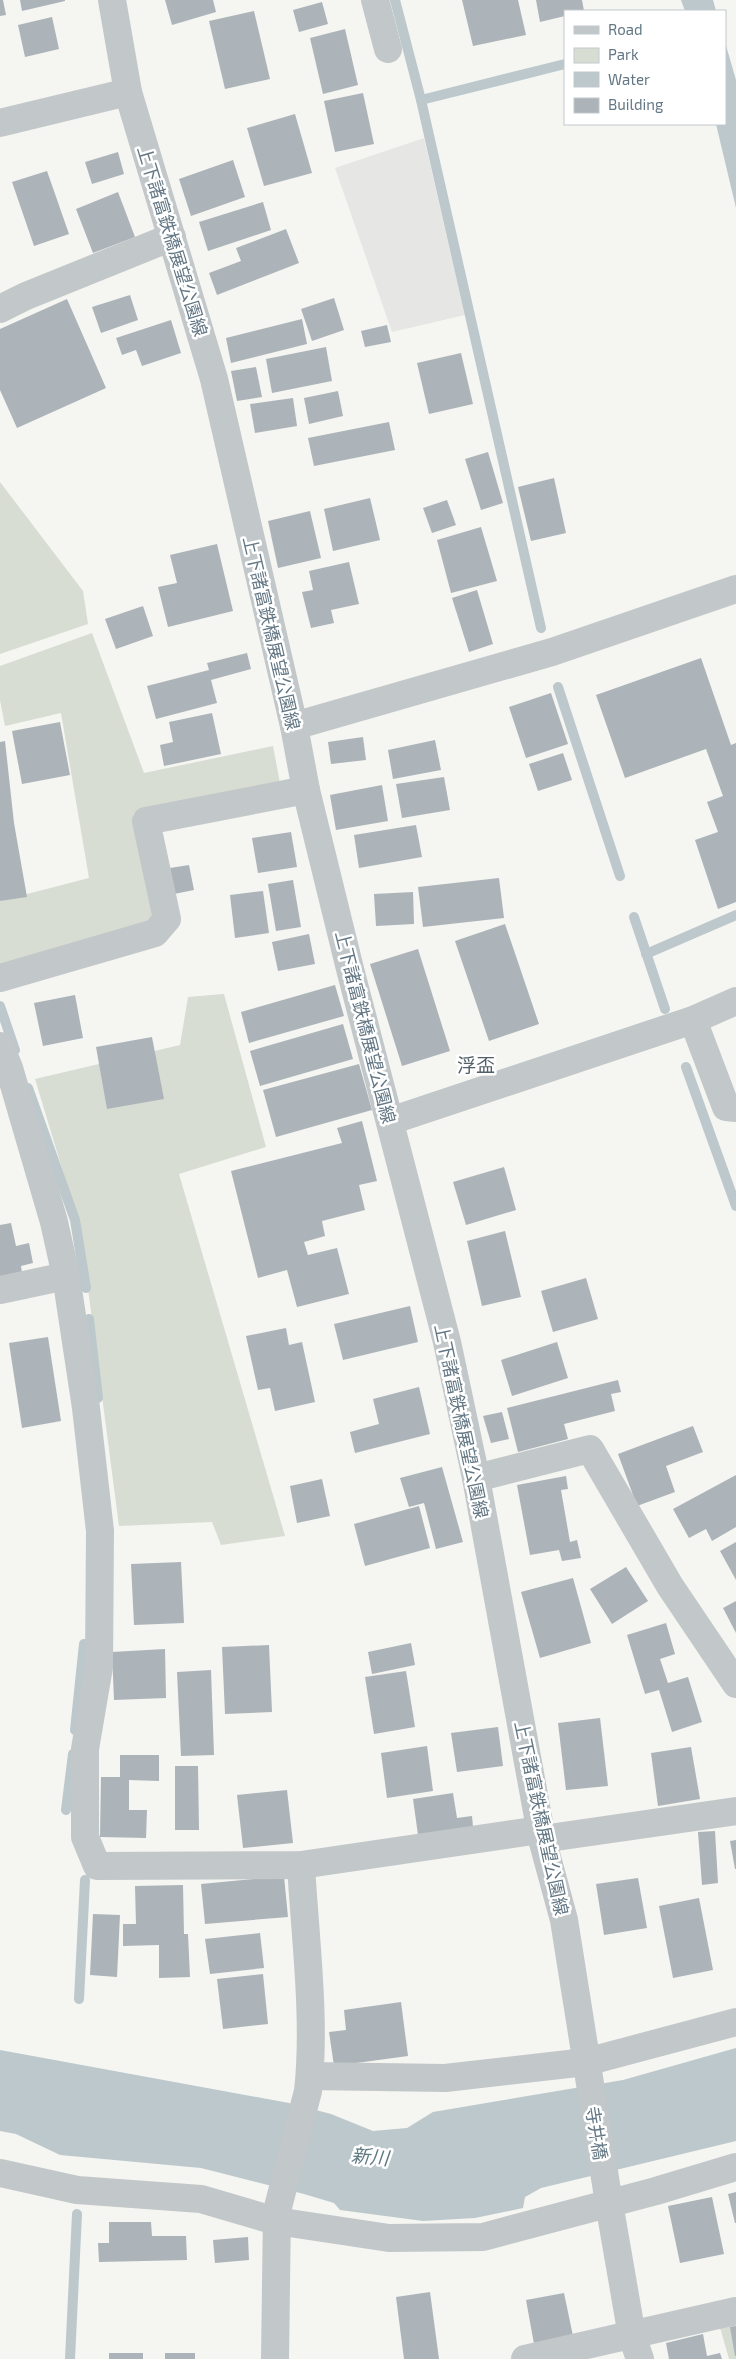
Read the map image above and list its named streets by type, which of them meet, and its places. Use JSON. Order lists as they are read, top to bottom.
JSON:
{
  "streets": {
    "street": ["上下諸富鉄橋展望公園線", "寺井橋"]
  },
  "crossings": [
    ["上下諸富鉄橋展望公園線", "寺井橋"]
  ],
  "districts": ["浮盃"],
  "water": ["新川"],
  "legend": [
    "Road",
    "Park",
    "Water",
    "Building"
  ]
}
